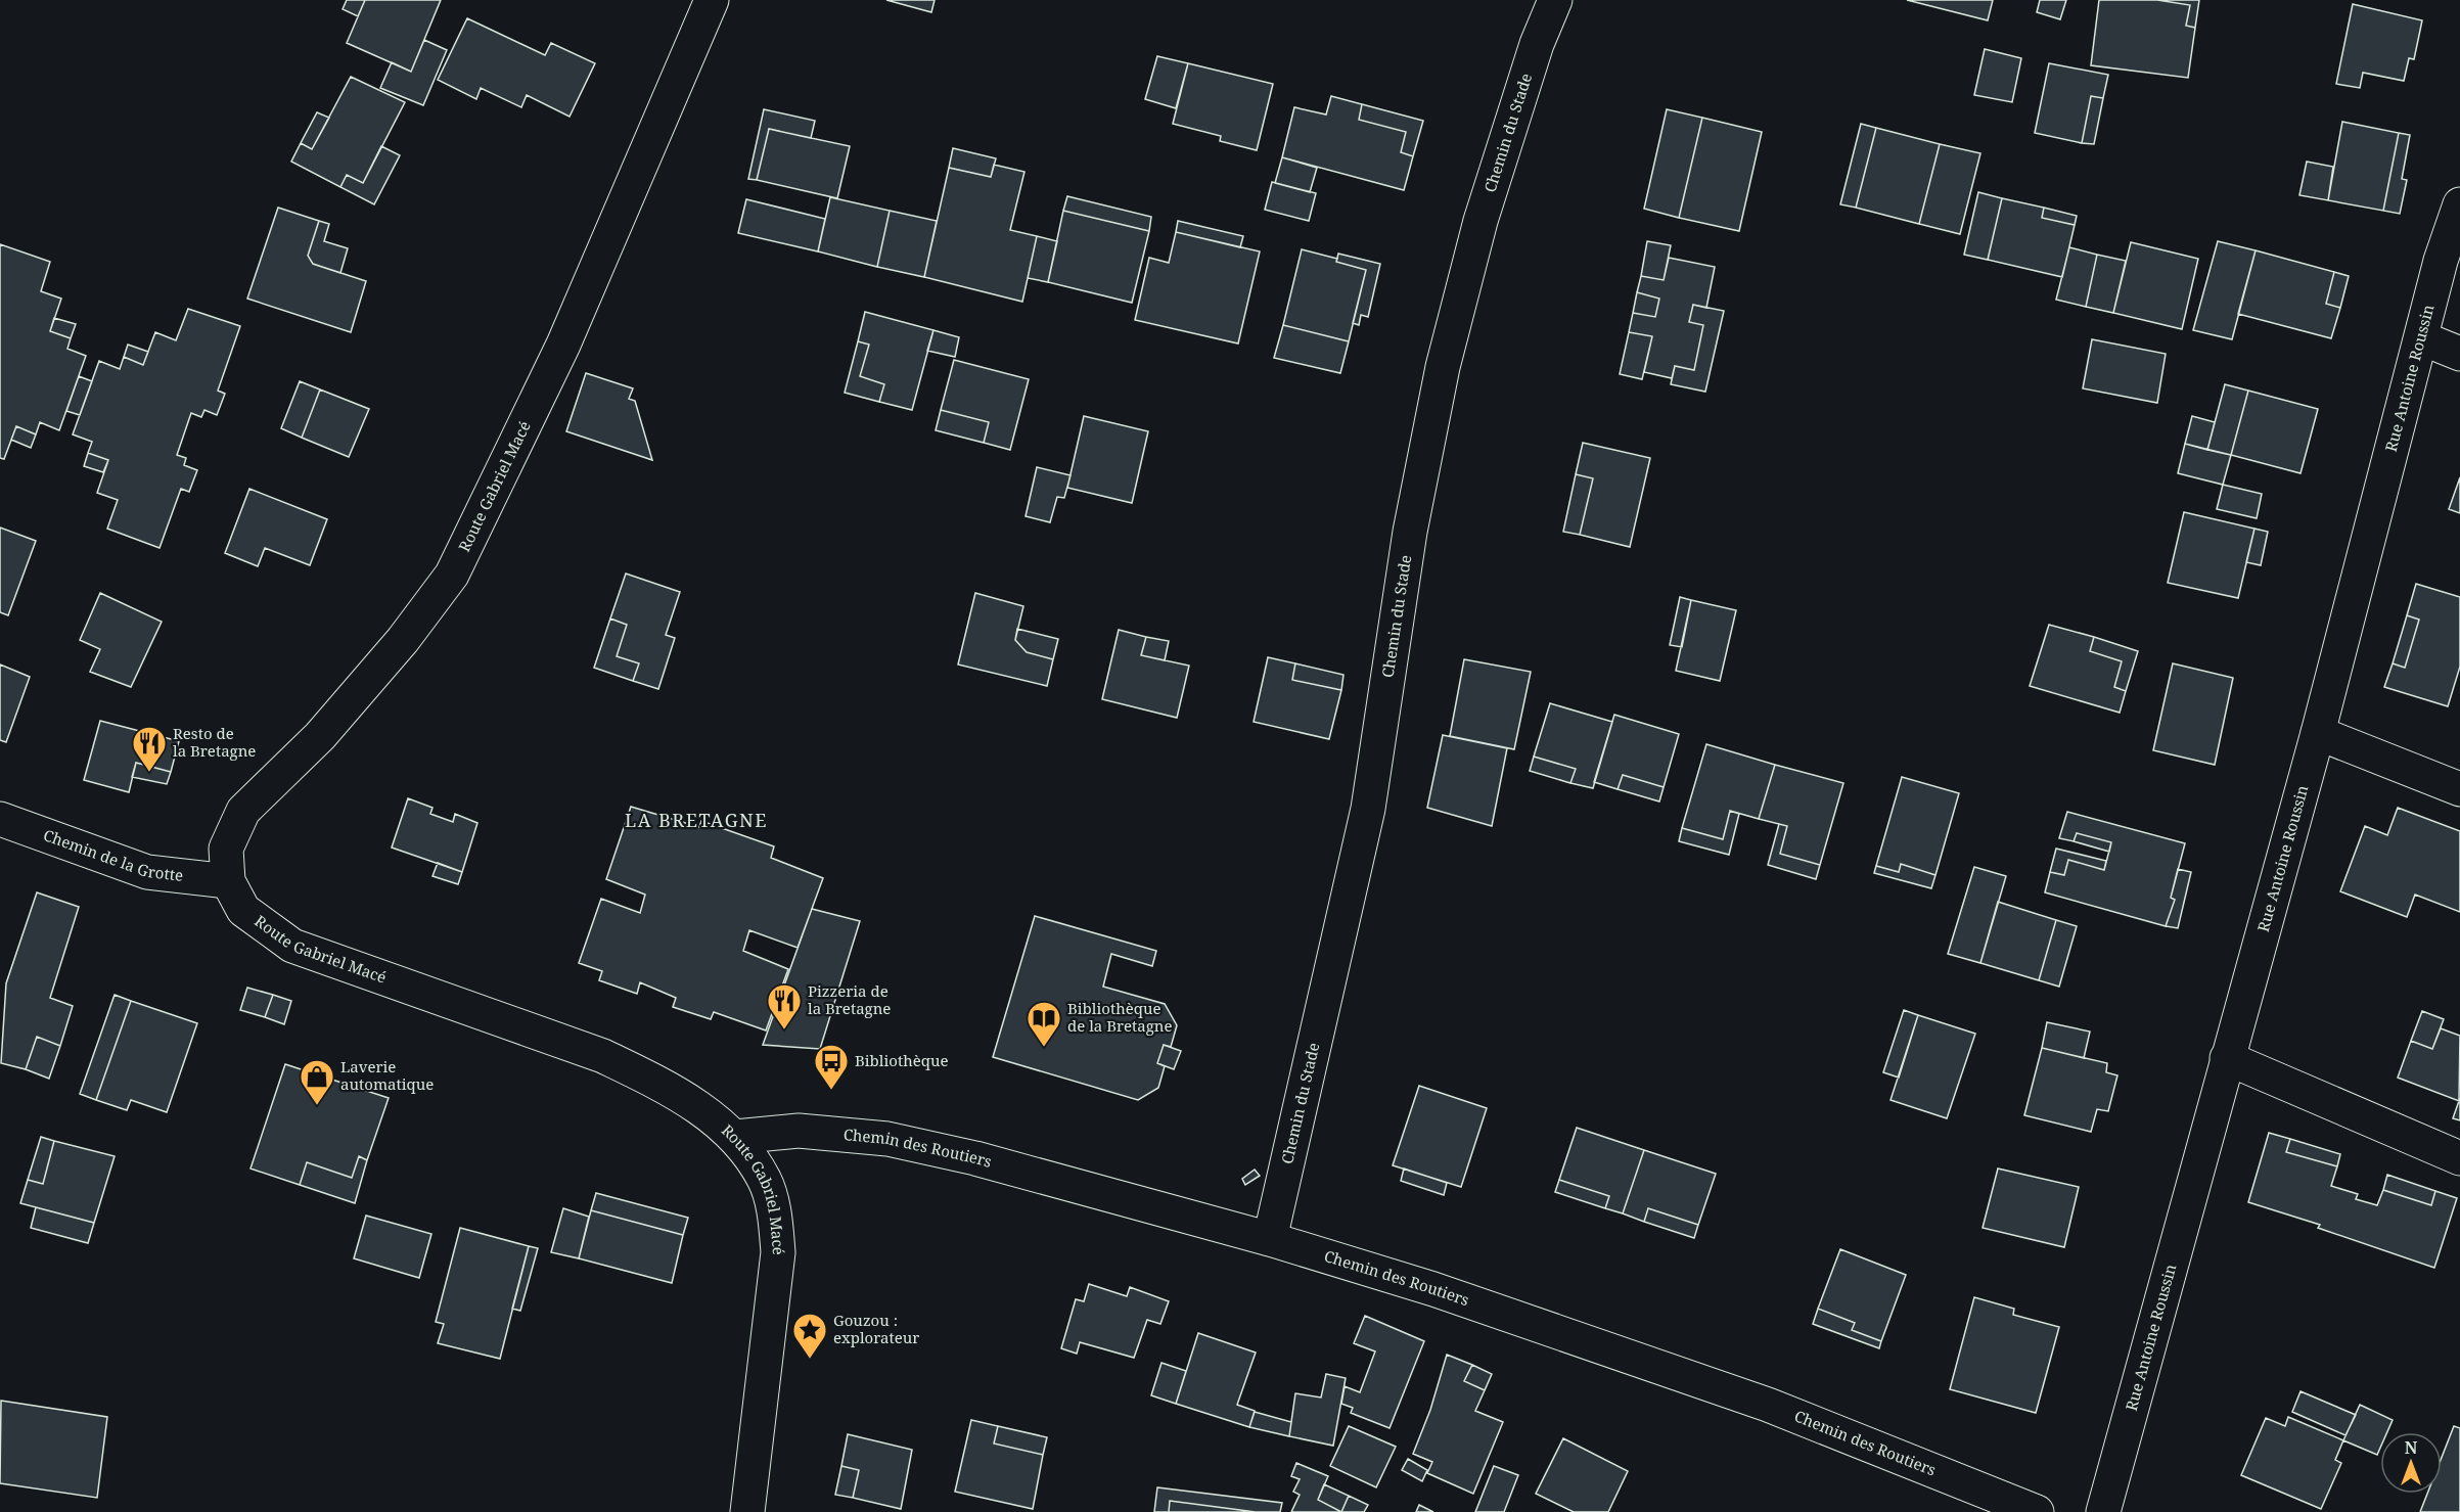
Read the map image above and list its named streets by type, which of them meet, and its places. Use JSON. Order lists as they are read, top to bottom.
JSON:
{
  "streets": {
    "street": [
      "Chemin du Stade",
      "Rue Antoine Roussin",
      "Route Gabriel Macé",
      "Chemin de la Grotte",
      "Chemin des Routiers"
    ]
  },
  "crossings": [
    ["Chemin du Stade", "Chemin des Routiers"],
    ["Route Gabriel Macé", "Chemin de la Grotte"],
    ["Route Gabriel Macé", "Chemin des Routiers"]
  ],
  "districts": ["LA BRETAGNE"],
  "places": {
    "restaurant": ["Resto de la Bretagne", "Pizzeria de la Bretagne"],
    "library": ["Bibliothèque de la Bretagne"],
    "bus stop": ["Bibliothèque"],
    "shop": ["Laverie automatique"],
    "place": ["Gouzou : explorateur"]
  },
  "north": "top"
}
